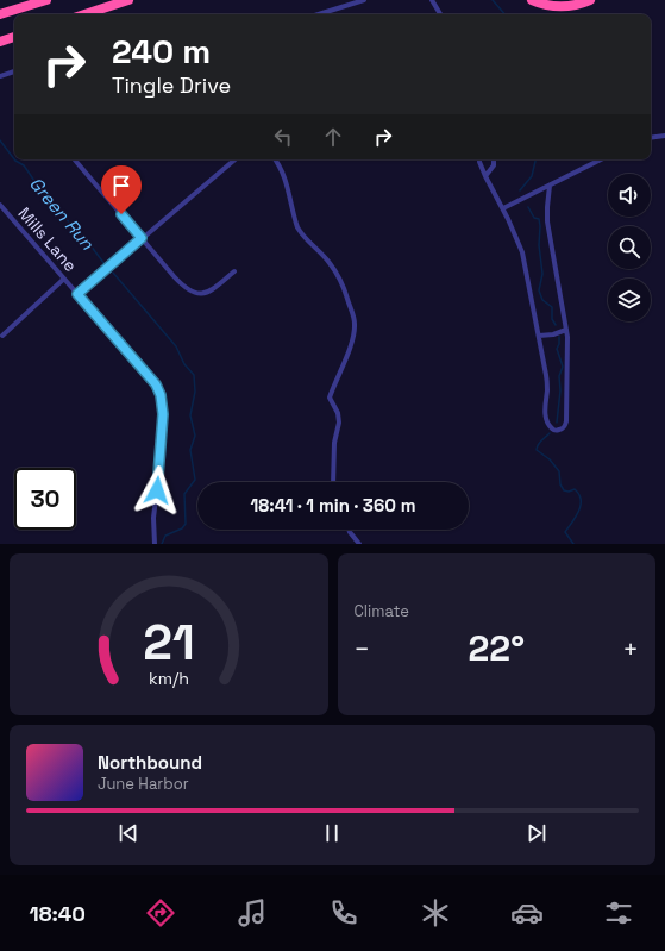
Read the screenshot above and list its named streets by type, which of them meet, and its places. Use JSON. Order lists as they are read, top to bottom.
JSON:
{
  "streets": {
    "street": ["Mills Lane"]
  },
  "water": ["Green Run"],
  "page": {
    "turn": ["240 m", "Tingle Drive"],
    "limit": "30",
    "trip": "18:41 · 1 min · 360 m",
    "tile": "Climate",
    "heat": ["−", "22°", "+"],
    "song": ["Northbound", "June Harbor"],
    "tabs": "18:40",
    "gauge": ["21", "km/h"]
  }
}
